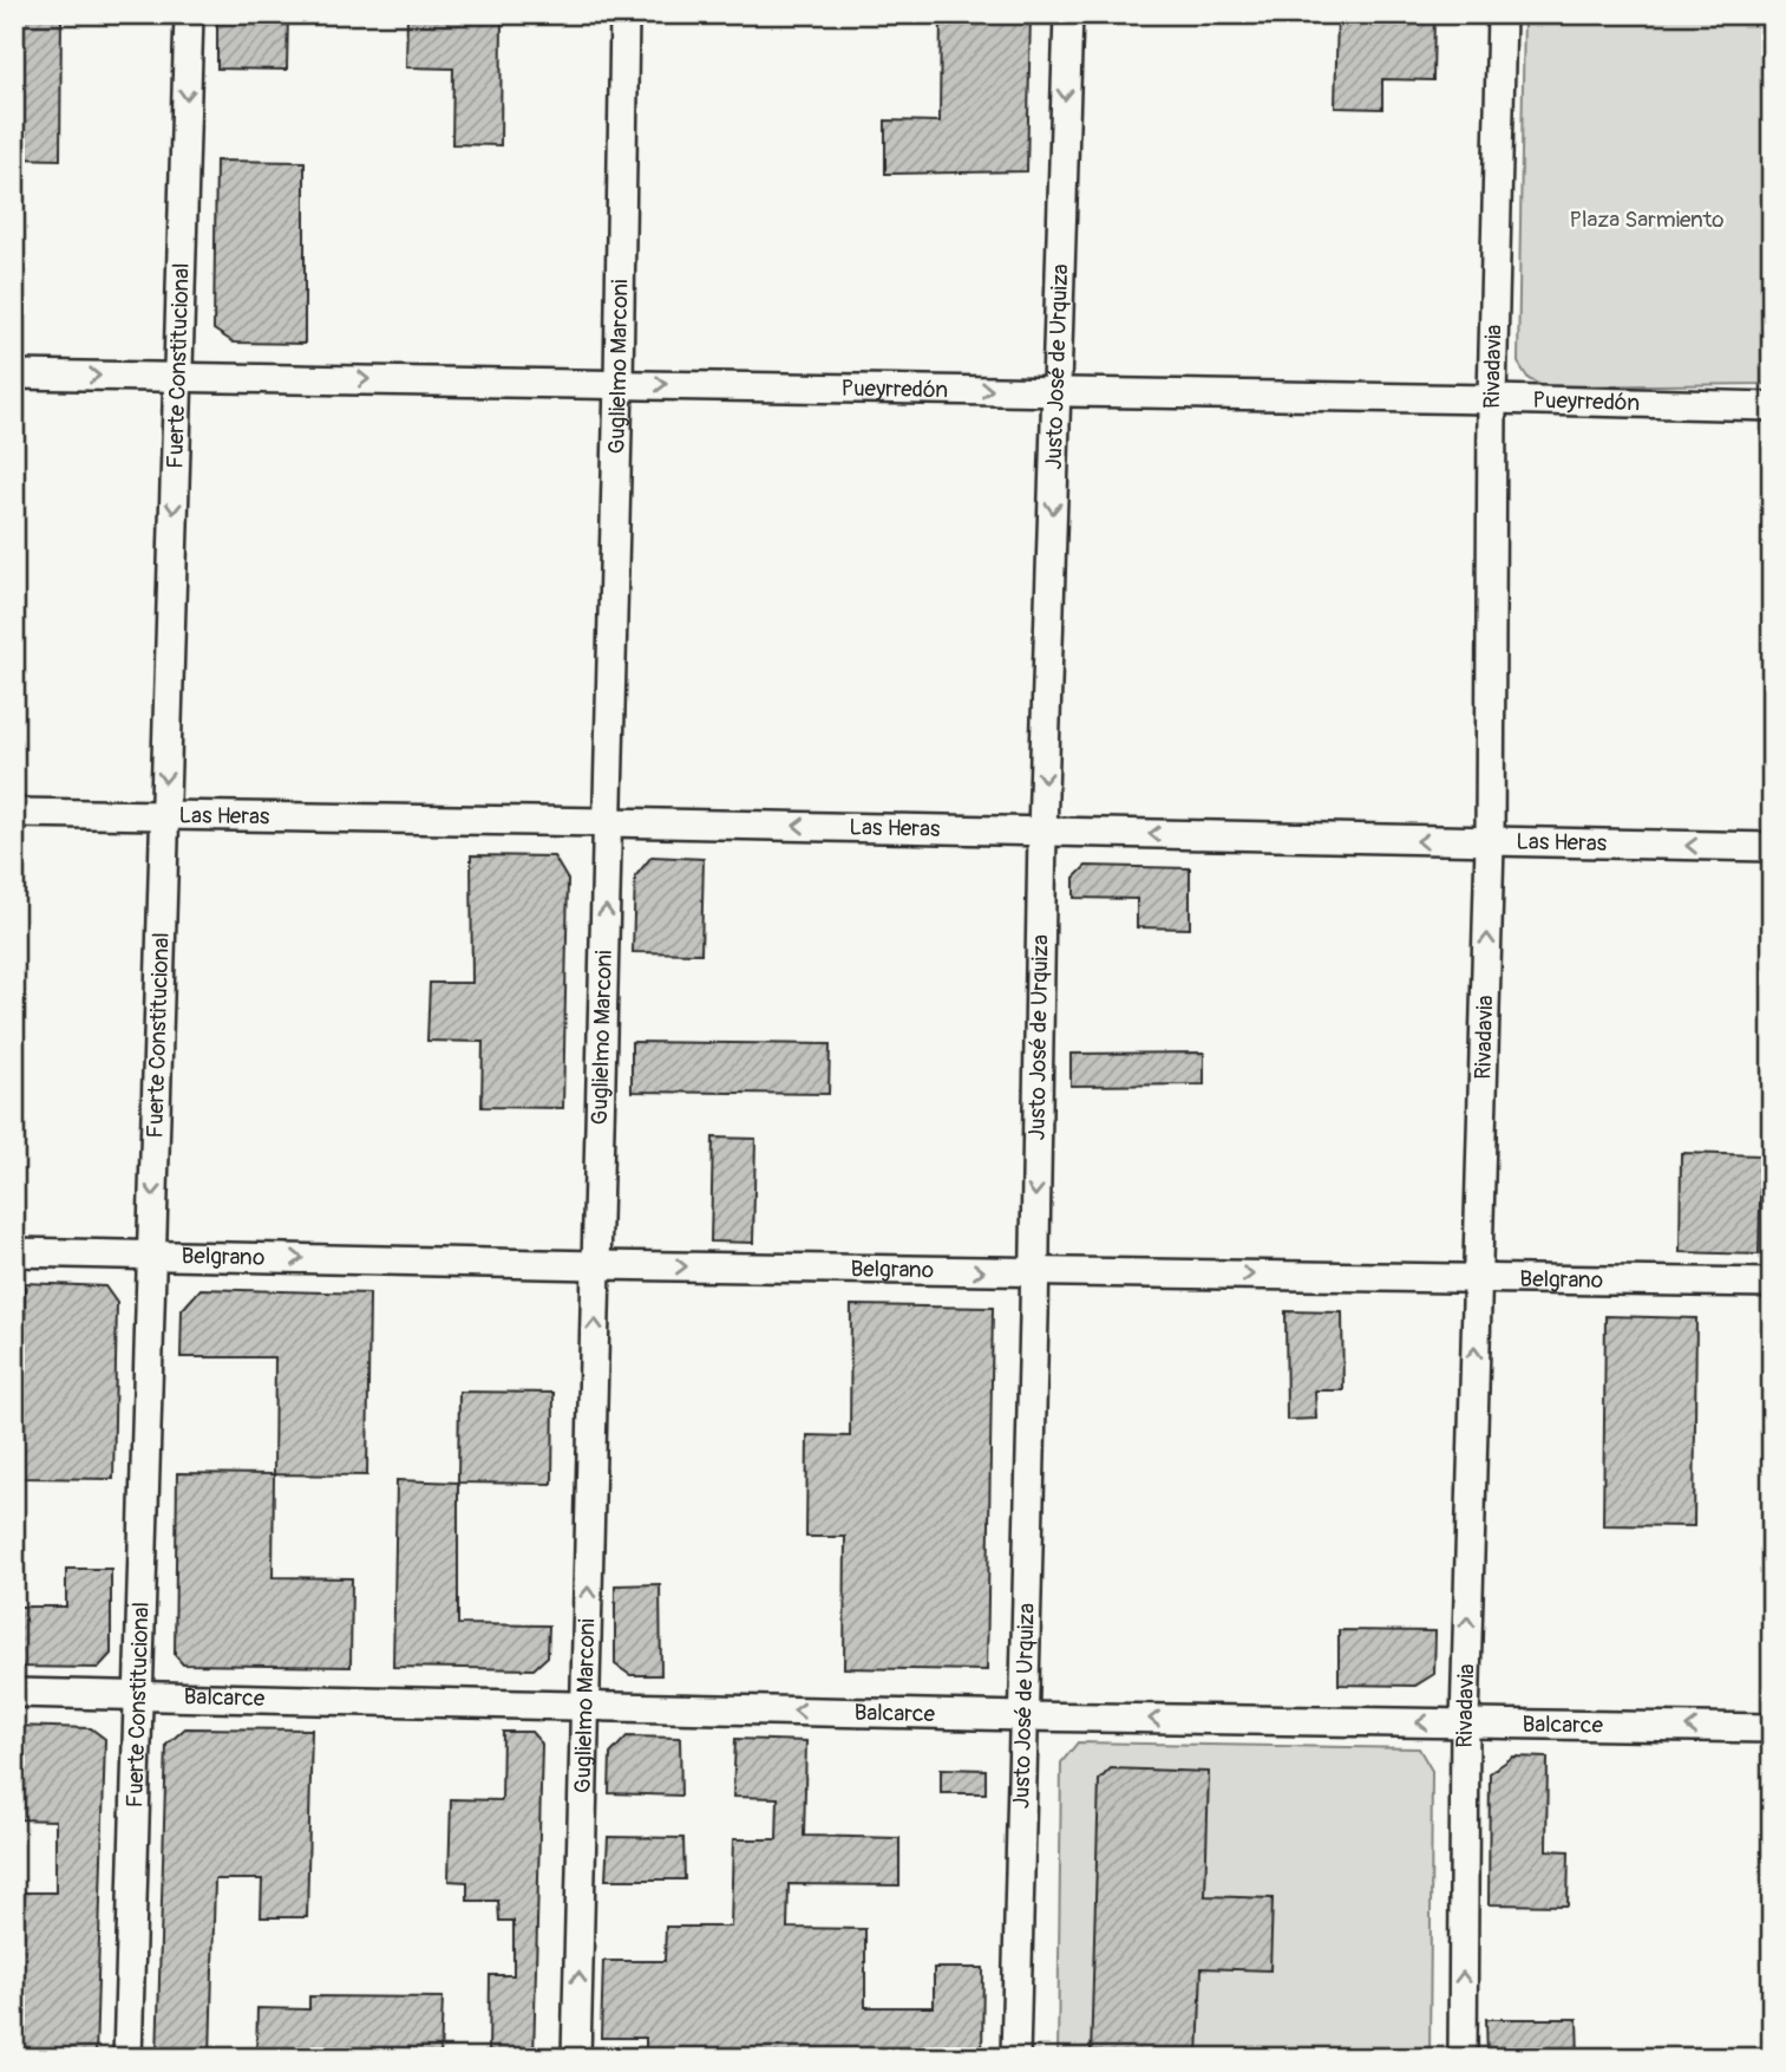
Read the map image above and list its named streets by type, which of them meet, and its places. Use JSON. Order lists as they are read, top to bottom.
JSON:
{
  "streets": {
    "street": [
      "Fuerte Constitucional",
      "Guglielmo Marconi",
      "Justo José de Urquiza",
      "Rivadavia",
      "Pueyrredón",
      "Las Heras",
      "Belgrano",
      "Balcarce"
    ]
  },
  "crossings": [
    ["Fuerte Constitucional", "Pueyrredón"],
    ["Fuerte Constitucional", "Las Heras"],
    ["Fuerte Constitucional", "Belgrano"],
    ["Fuerte Constitucional", "Balcarce"],
    ["Guglielmo Marconi", "Pueyrredón"],
    ["Guglielmo Marconi", "Las Heras"],
    ["Guglielmo Marconi", "Belgrano"],
    ["Guglielmo Marconi", "Balcarce"],
    ["Justo José de Urquiza", "Pueyrredón"],
    ["Justo José de Urquiza", "Las Heras"],
    ["Justo José de Urquiza", "Belgrano"],
    ["Justo José de Urquiza", "Balcarce"],
    ["Rivadavia", "Pueyrredón"],
    ["Rivadavia", "Las Heras"],
    ["Rivadavia", "Belgrano"],
    ["Rivadavia", "Balcarce"]
  ],
  "one_way": [
    "Fuerte Constitucional",
    "Guglielmo Marconi",
    "Justo José de Urquiza",
    "Rivadavia",
    "Pueyrredón",
    "Las Heras",
    "Belgrano",
    "Balcarce"
  ],
  "parks": ["Plaza Sarmiento"]
}
